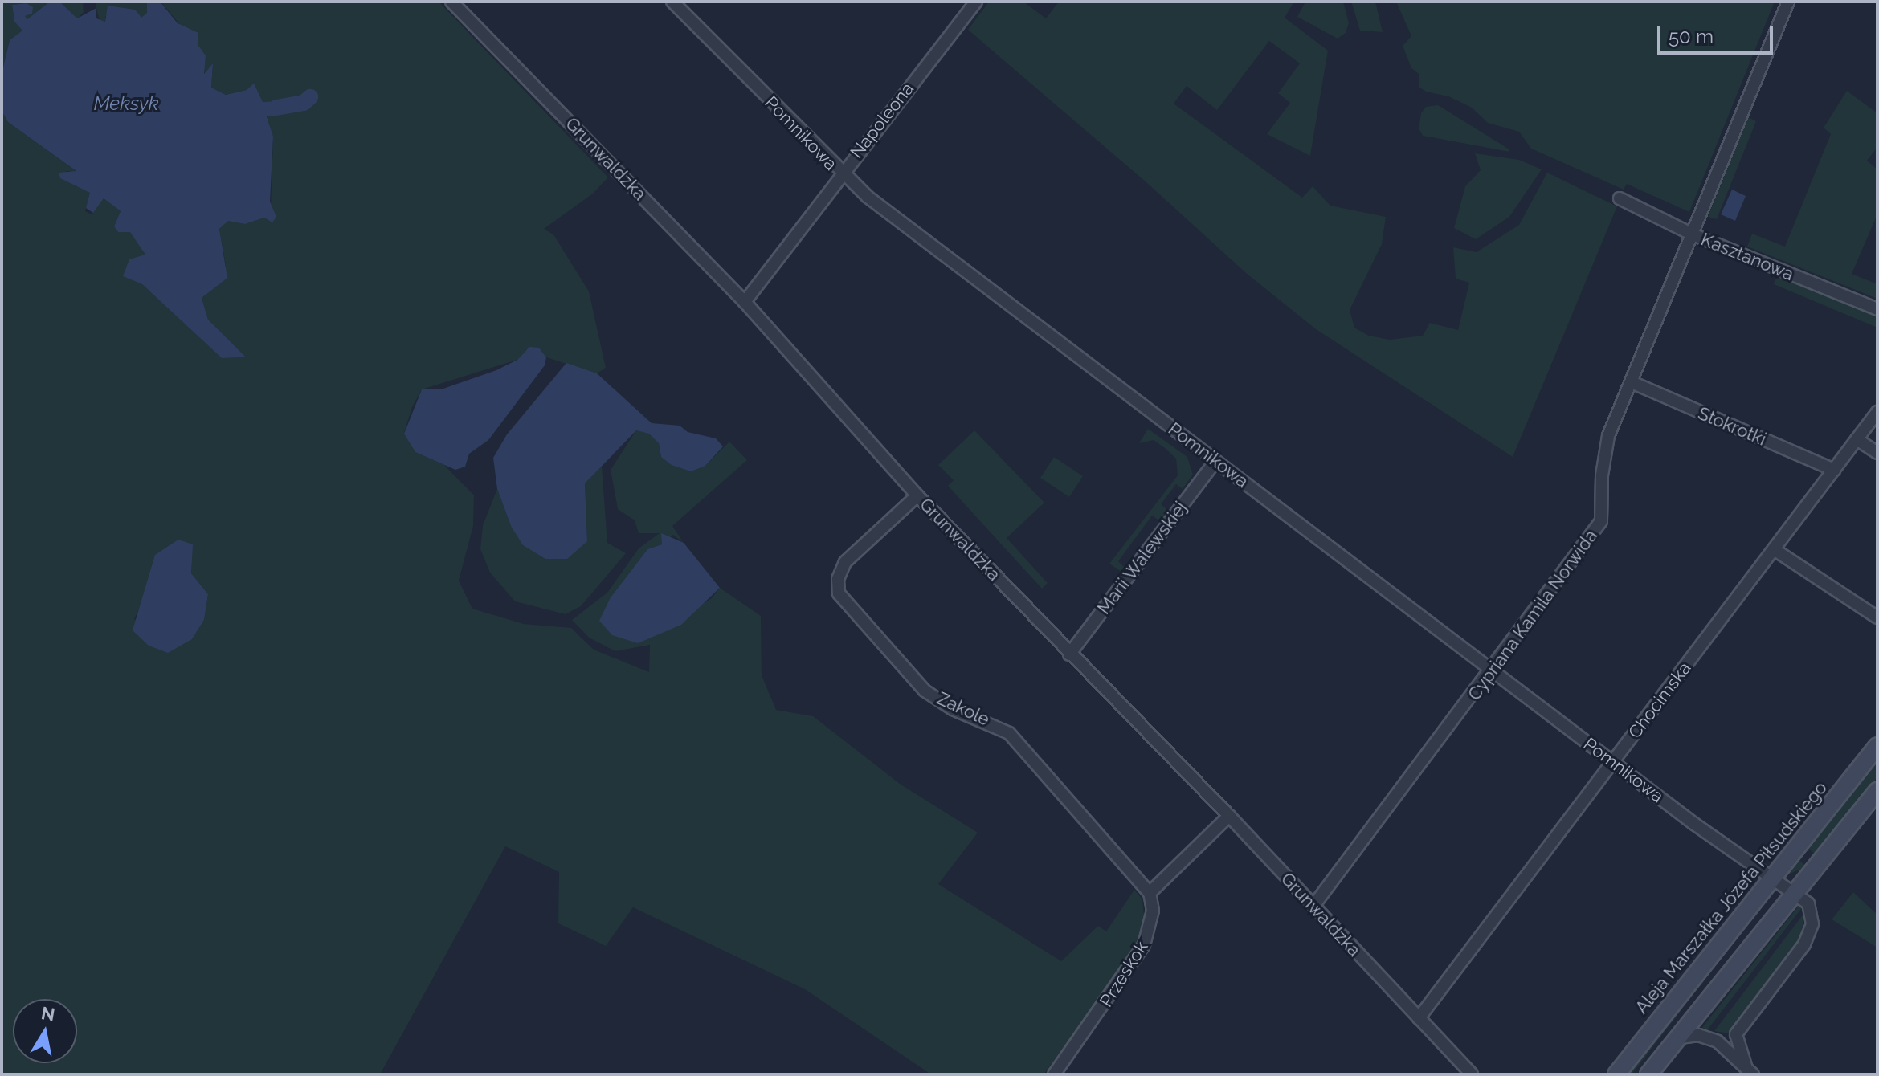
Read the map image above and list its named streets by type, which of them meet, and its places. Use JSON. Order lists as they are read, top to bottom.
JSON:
{
  "streets": {
    "main road": ["Aleja Marszałka Józefa Piłsudskiego"],
    "street": [
      "Napoleona",
      "Pomnikowa",
      "Grunwaldzka",
      "Kasztanowa",
      "Stokrotki",
      "Marii Walewskiej",
      "Cypriana Kamila Norwida",
      "Chocimska",
      "Zakole",
      "Przeskok"
    ]
  },
  "crossings": [
    ["Napoleona", "Pomnikowa"],
    ["Napoleona", "Grunwaldzka"],
    ["Pomnikowa", "Marii Walewskiej"],
    ["Pomnikowa", "Cypriana Kamila Norwida"],
    ["Pomnikowa", "Chocimska"],
    ["Pomnikowa", "Aleja Marszałka Józefa Piłsudskiego"],
    ["Grunwaldzka", "Marii Walewskiej"],
    ["Grunwaldzka", "Cypriana Kamila Norwida"],
    ["Grunwaldzka", "Chocimska"],
    ["Grunwaldzka", "Zakole"],
    ["Kasztanowa", "Cypriana Kamila Norwida"],
    ["Stokrotki", "Cypriana Kamila Norwida"],
    ["Stokrotki", "Chocimska"],
    ["Zakole", "Przeskok"]
  ],
  "water": ["Meksyk"],
  "scale_bar": "50 m",
  "north": "top"
}
